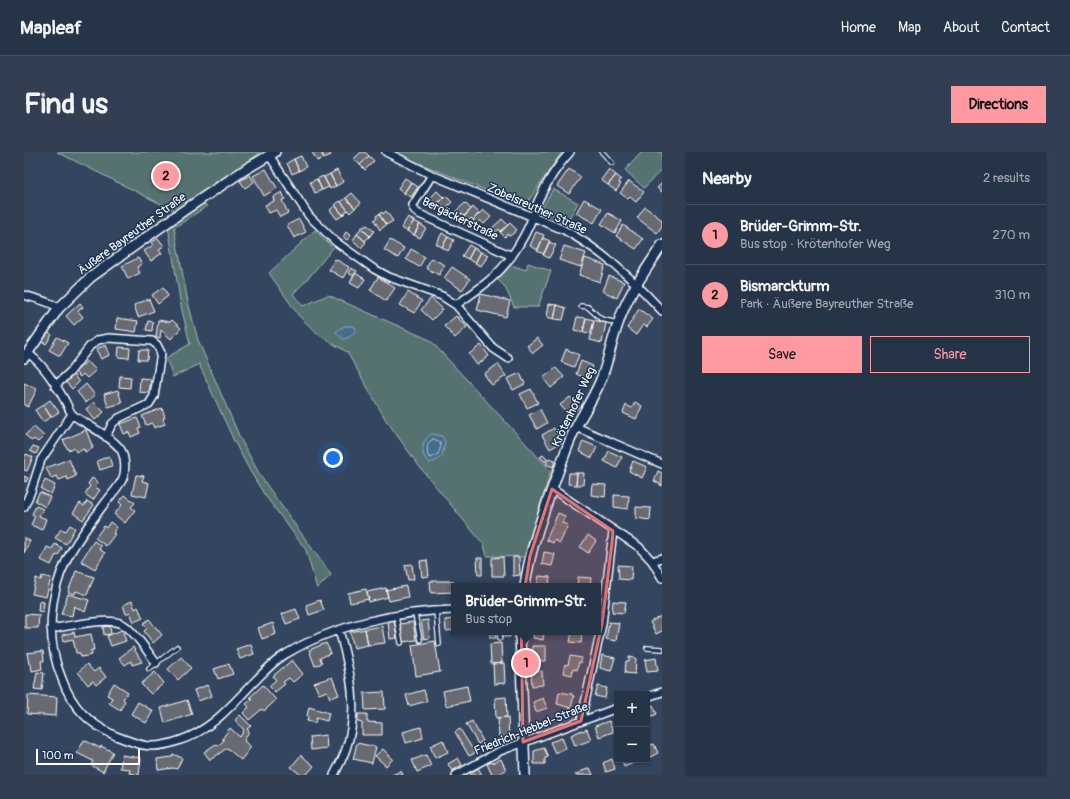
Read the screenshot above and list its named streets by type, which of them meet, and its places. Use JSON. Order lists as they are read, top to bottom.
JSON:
{
  "streets": {
    "street": [
      "Zobelsreuther Straße",
      "Bergäckerstraße",
      "Äußere Bayreuther Straße",
      "Krötenhofer Weg",
      "Friedrich-Hebbel-Straße"
    ]
  },
  "crossings": [
    ["Zobelsreuther Straße", "Bergäckerstraße"],
    ["Zobelsreuther Straße", "Krötenhofer Weg"]
  ],
  "scale_bar": "100 m",
  "page": {
    "header": "Mapleaf",
    "nav": [
      "Home",
      "Map",
      "About",
      "Contact"
    ],
    "buttons": [
      "Directions",
      ["Save", "Share"]
    ],
    "title": "Find us",
    "heading": ["Nearby", "2 results"],
    "pins": ["2", "1"],
    "list": [
      {
        "mark": "1",
        "name": "Brüder-Grimm-Str.",
        "note": "Bus stop · Krötenhofer Weg",
        "value": "270 m"
      },
      {
        "mark": "2",
        "name": "Bismarckturm",
        "note": "Park · Äußere Bayreuther Straße",
        "value": "310 m"
      }
    ],
    "popup": ["Brüder-Grimm-Str.", "Bus stop"],
    "map_buttons": ["+", "−"],
    "scale": "100 m"
  }
}
